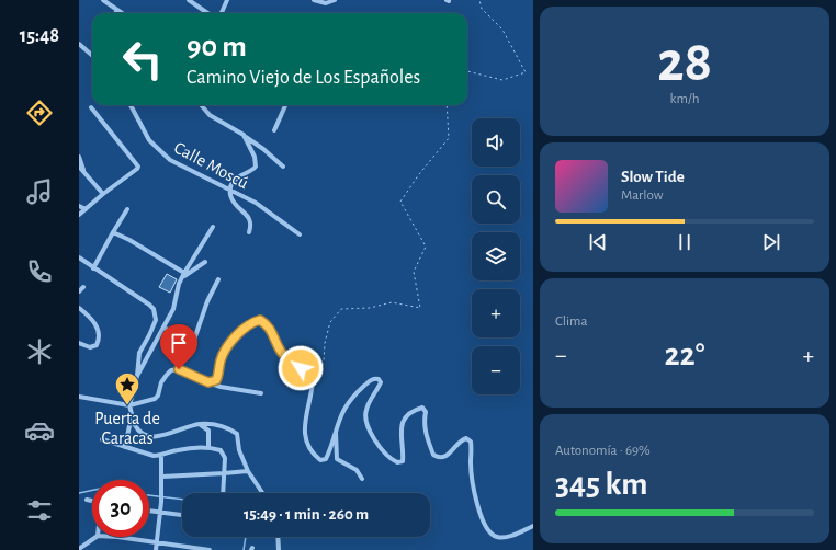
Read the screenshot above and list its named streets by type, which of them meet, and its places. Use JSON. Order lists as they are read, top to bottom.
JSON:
{
  "streets": {
    "street": ["Calle Moscú"]
  },
  "places": {
    "place": ["Puerta de Caracas"]
  },
  "page": {
    "tabs": "15:48",
    "tile": [
      ["28", "km/h"],
      "Clima",
      ["Autonomía · 69%", "345 km"]
    ],
    "turn": ["90 m", "Camino Viejo de Los Españoles"],
    "map_buttons": ["+", "−"],
    "song": ["Slow Tide", "Marlow"],
    "heat": ["−", "22°", "+"],
    "limit": "30",
    "trip": "15:49 · 1 min · 260 m"
  }
}
